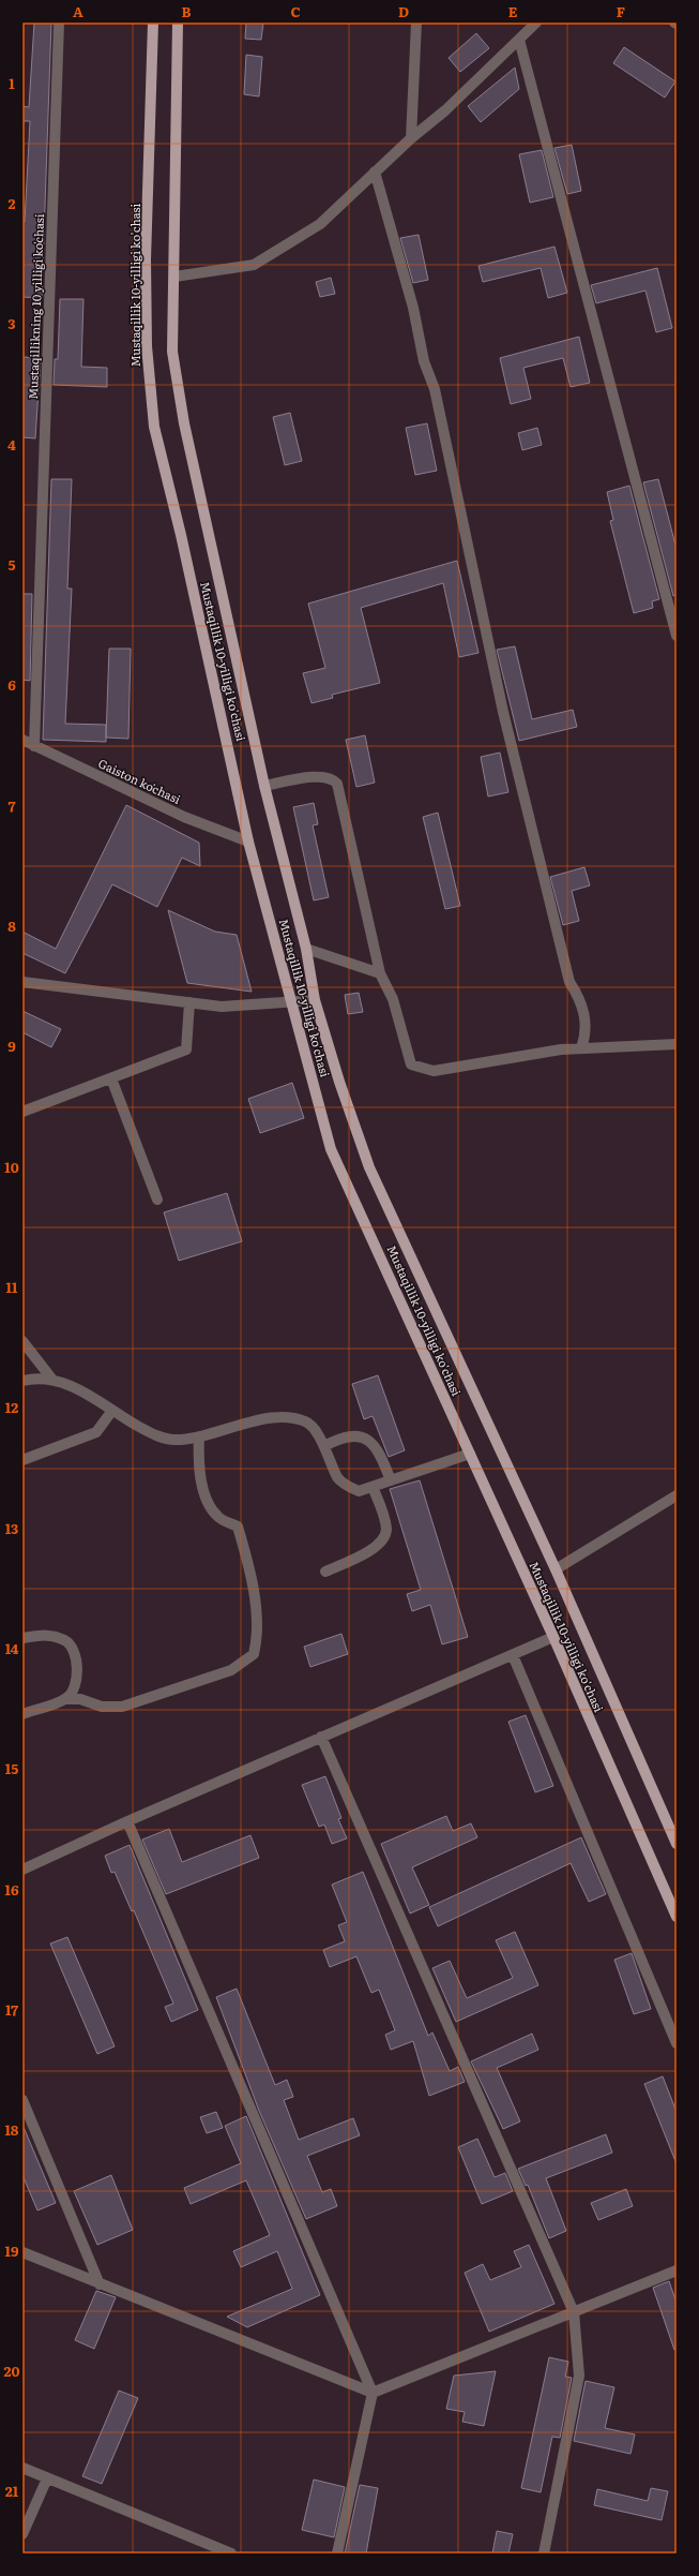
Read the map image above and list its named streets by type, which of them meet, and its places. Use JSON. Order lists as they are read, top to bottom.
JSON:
{
  "streets": {
    "main road": ["Mustaqillik 10-yilligi ko'chasi"],
    "street": ["Mustaqillikning 10 yilligi koʻchasi", "Gaiston koʻchasi"]
  },
  "crossings": [
    ["Mustaqillik 10-yilligi ko'chasi", "Gaiston koʻchasi"],
    ["Mustaqillikning 10 yilligi koʻchasi", "Gaiston koʻchasi"]
  ],
  "grid": {
    "columns": [
      "A",
      "B",
      "C",
      "D",
      "E",
      "F"
    ],
    "rows": [
      "1",
      "2",
      "3",
      "4",
      "5",
      "6",
      "7",
      "8",
      "9",
      "10",
      "11",
      "12",
      "13",
      "14",
      "15",
      "16",
      "17",
      "18",
      "19",
      "20",
      "21"
    ]
  }
}
